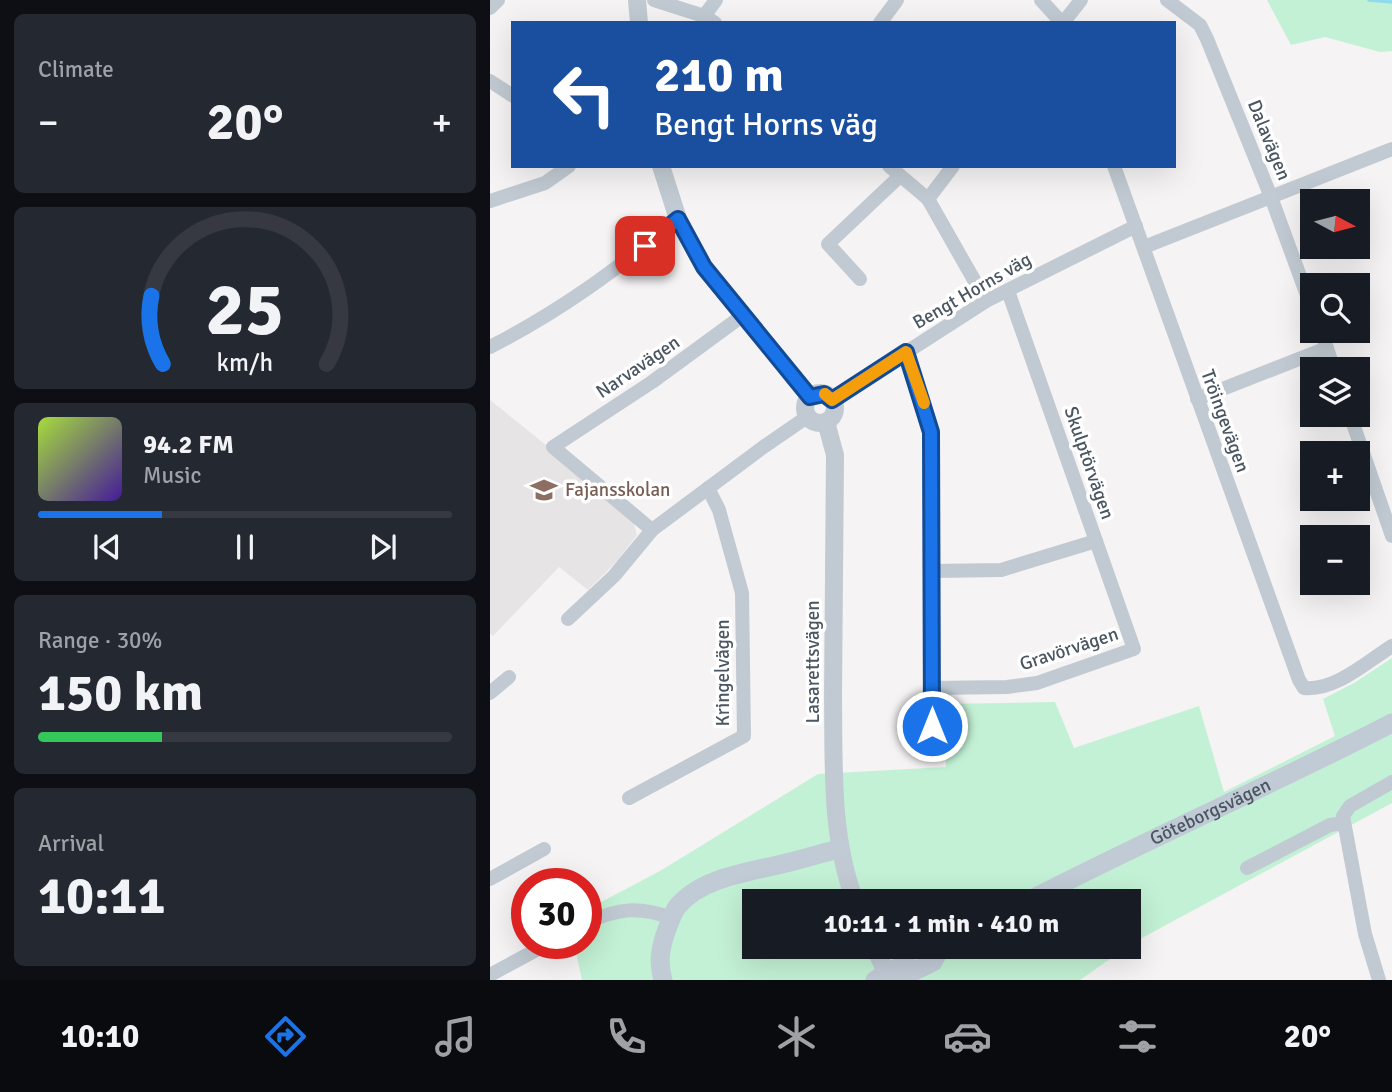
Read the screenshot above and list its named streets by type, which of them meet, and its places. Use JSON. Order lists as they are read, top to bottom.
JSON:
{
  "streets": {
    "main road": ["Göteborgsvägen"],
    "street": [
      "Dalavägen",
      "Bengt Horns väg",
      "Narvavägen",
      "Tröingevägen",
      "Skulptörvägen",
      "Gravörvägen",
      "Lasarettsvägen",
      "Kringelvägen"
    ]
  },
  "crossings": [
    ["Bengt Horns väg", "Tröingevägen"],
    ["Bengt Horns väg", "Skulptörvägen"],
    ["Bengt Horns väg", "Lasarettsvägen"],
    ["Skulptörvägen", "Gravörvägen"]
  ],
  "places": {
    "school or university": ["Fajansskolan"]
  },
  "north": "right",
  "page": {
    "tile": [
      "Climate",
      ["Range · 30%", "150 km"],
      ["Arrival", "10:11"]
    ],
    "turn": ["210 m", "Bengt Horns väg"],
    "heat": ["−", "20°", "+"],
    "map_buttons": ["+", "−"],
    "song": ["94.2 FM", "Music"],
    "limit": "30",
    "trip": "10:11 · 1 min · 410 m",
    "tabs": ["10:10", "20°"],
    "gauge": ["25", "km/h"]
  }
}
